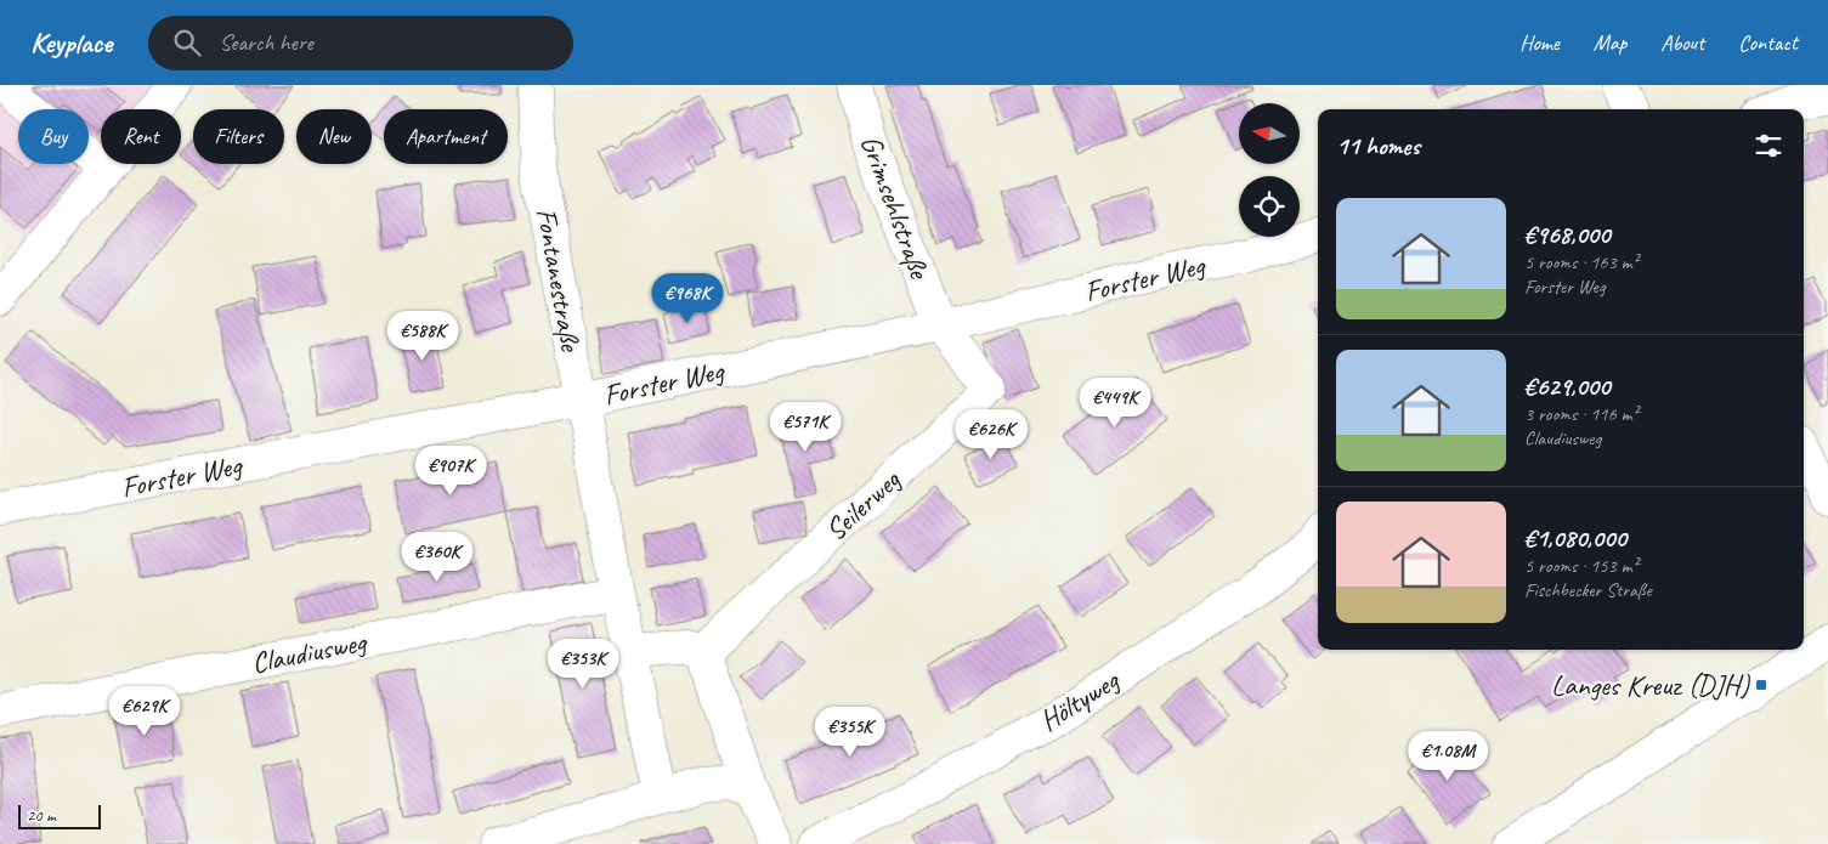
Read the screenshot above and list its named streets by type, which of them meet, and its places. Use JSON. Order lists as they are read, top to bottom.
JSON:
{
  "streets": {
    "street": [
      "Grimsehlstraße",
      "Forster Weg",
      "Fontanestraße",
      "Seilerweg",
      "Claudiusweg",
      "Höltyweg"
    ]
  },
  "crossings": [
    ["Grimsehlstraße", "Forster Weg"],
    ["Grimsehlstraße", "Seilerweg"],
    ["Forster Weg", "Fontanestraße"],
    ["Forster Weg", "Seilerweg"],
    ["Fontanestraße", "Claudiusweg"]
  ],
  "places": {
    "transit": ["Langes Kreuz (DJH)"]
  },
  "scale_bar": "20 m",
  "north": "left",
  "page": {
    "header": "Keyplace",
    "search": "Search here",
    "nav": [
      "Home",
      "Map",
      "About",
      "Contact"
    ],
    "chip": [
      "Buy",
      "Rent",
      "Filters",
      "New",
      "Apartment"
    ],
    "heading": "11 homes",
    "list": [
      {
        "name": "€968,000",
        "note": "5 rooms · 163 m² · Forster Weg"
      },
      {
        "name": "€629,000",
        "note": "3 rooms · 116 m² · Claudiusweg"
      },
      {
        "name": "€1,080,000",
        "note": "5 rooms · 153 m² · Fischbecker Straße"
      }
    ],
    "price": [
      "€968K",
      "€588K",
      "€449K",
      "€571K",
      "€626K",
      "€907K",
      "€360K",
      "€353K",
      "€629K",
      "€355K",
      "€1.08M"
    ],
    "scale": "20 m"
  }
}
